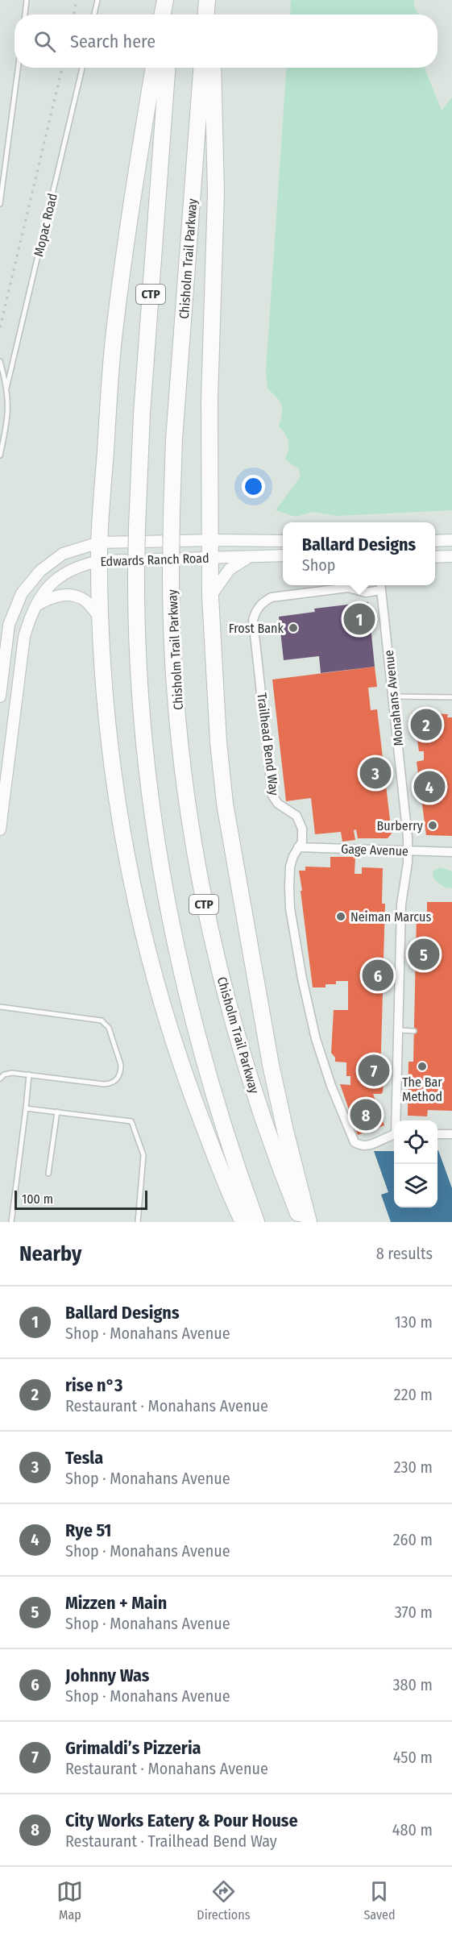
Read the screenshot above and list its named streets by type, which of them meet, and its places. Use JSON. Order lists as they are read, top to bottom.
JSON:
{
  "streets": {
    "highway": ["Chisholm Trail Parkway", "CTP"],
    "street": [
      "Edwards Ranch Road",
      "Monahans Avenue",
      "Trailhead Bend Way",
      "Gage Avenue"
    ],
    "lane": ["Mopac Road"]
  },
  "crossings": [
    ["Monahans Avenue", "Trailhead Bend Way"],
    ["Monahans Avenue", "Gage Avenue"],
    ["Trailhead Bend Way", "Gage Avenue"]
  ],
  "places": [
    "Frost Bank",
    "Burberry",
    "Neiman Marcus",
    "The Bar Method"
  ],
  "scale_bar": "100 m",
  "page": {
    "search": "Search here",
    "popup": ["Ballard Designs", "Shop"],
    "pins": [
      "1",
      "2",
      "3",
      "4",
      "5",
      "6",
      "7",
      "8"
    ],
    "scale": "100 m",
    "heading": ["Nearby", "8 results"],
    "list": [
      {
        "mark": "1",
        "name": "Ballard Designs",
        "note": "Shop · Monahans Avenue",
        "value": "130 m"
      },
      {
        "mark": "2",
        "name": "rise n°3",
        "note": "Restaurant · Monahans Avenue",
        "value": "220 m"
      },
      {
        "mark": "3",
        "name": "Tesla",
        "note": "Shop · Monahans Avenue",
        "value": "230 m"
      },
      {
        "mark": "4",
        "name": "Rye 51",
        "note": "Shop · Monahans Avenue",
        "value": "260 m"
      },
      {
        "mark": "5",
        "name": "Mizzen + Main",
        "note": "Shop · Monahans Avenue",
        "value": "370 m"
      },
      {
        "mark": "6",
        "name": "Johnny Was",
        "note": "Shop · Monahans Avenue",
        "value": "380 m"
      },
      {
        "mark": "7",
        "name": "Grimaldi’s Pizzeria",
        "note": "Restaurant · Monahans Avenue",
        "value": "450 m"
      },
      {
        "mark": "8",
        "name": "City Works Eatery & Pour House",
        "note": "Restaurant · Trailhead Bend Way",
        "value": "480 m"
      }
    ],
    "nav": ["Map", "Directions", "Saved"]
  }
}
